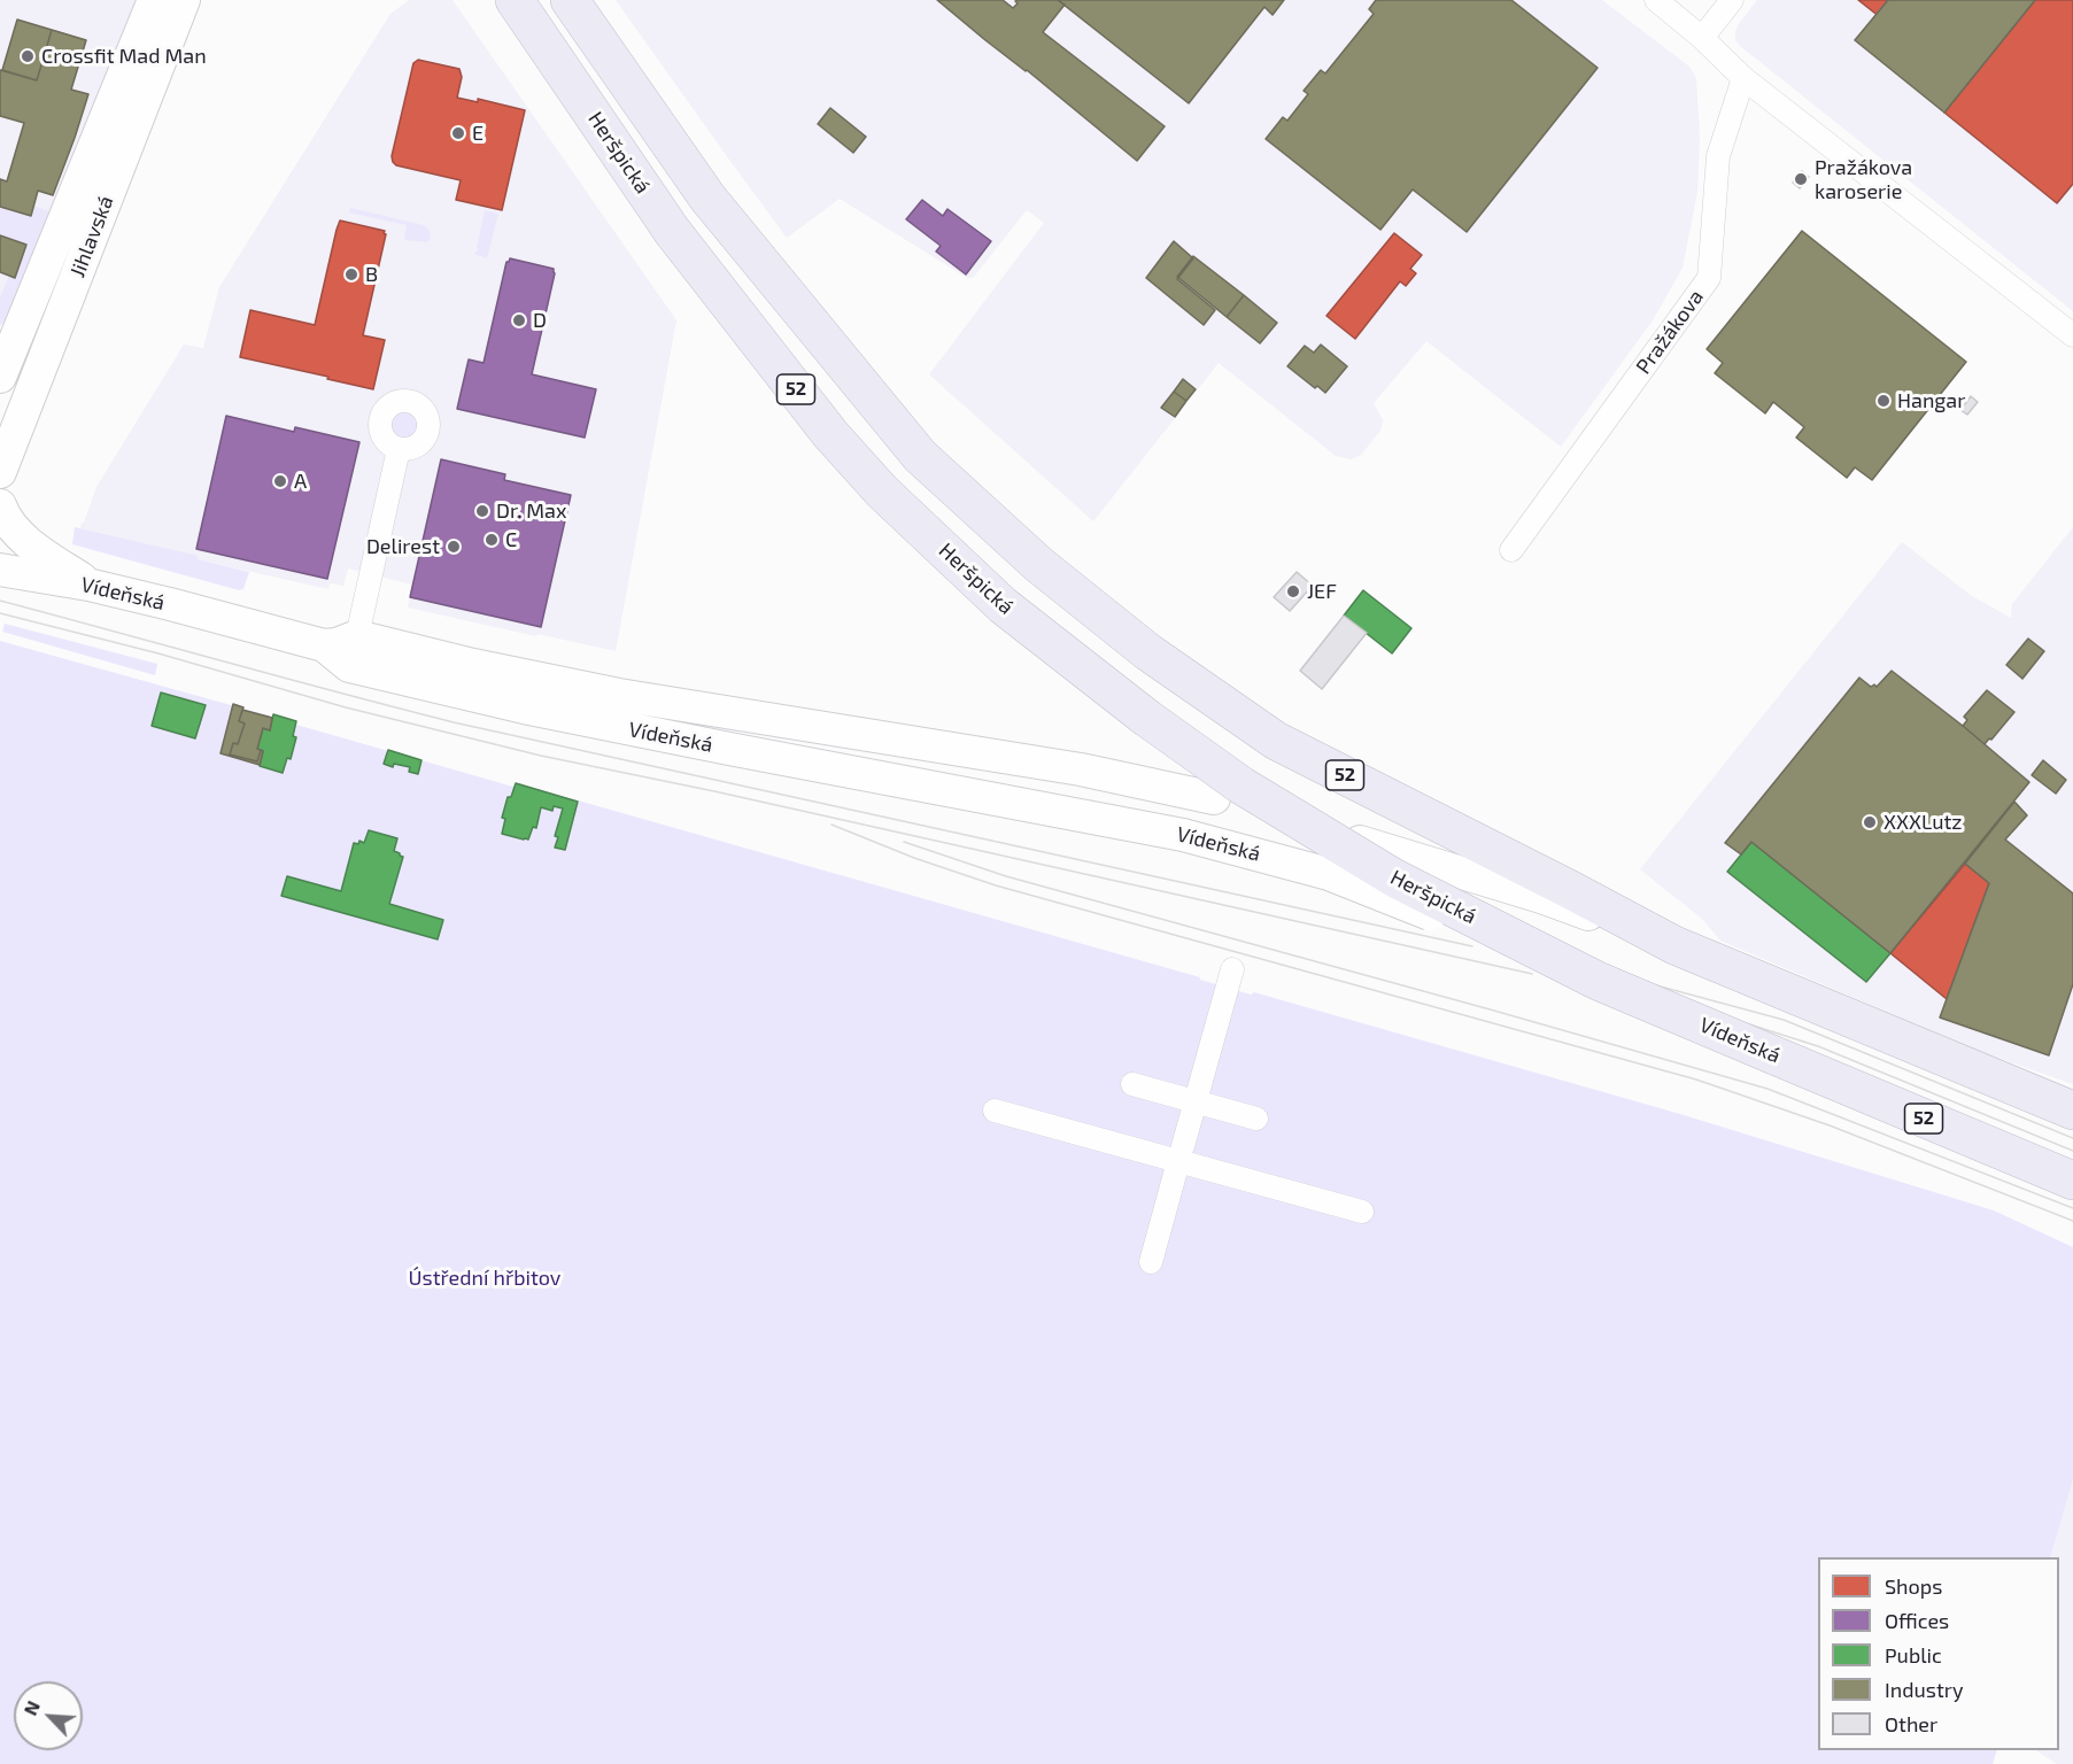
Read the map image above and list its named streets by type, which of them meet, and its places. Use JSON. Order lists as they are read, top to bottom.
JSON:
{
  "streets": {
    "highway": ["Heršpická", "52", "Vídeňská"],
    "main road": ["Jihlavská"],
    "street": ["Pražákova"]
  },
  "crossings": [
    ["Heršpická", "Vídeňská"]
  ],
  "parks": ["Ústřední hřbitov"],
  "places": [
    "Crossfit Mad Man",
    "E",
    "Pražákova karoserie",
    "B",
    "D",
    "Hangar",
    "A",
    "Dr. Max",
    "C",
    "Delirest",
    "JEF",
    "XXXLutz"
  ],
  "legend": [
    "Shops",
    "Offices",
    "Public",
    "Industry",
    "Other"
  ],
  "north": "top left"
}
